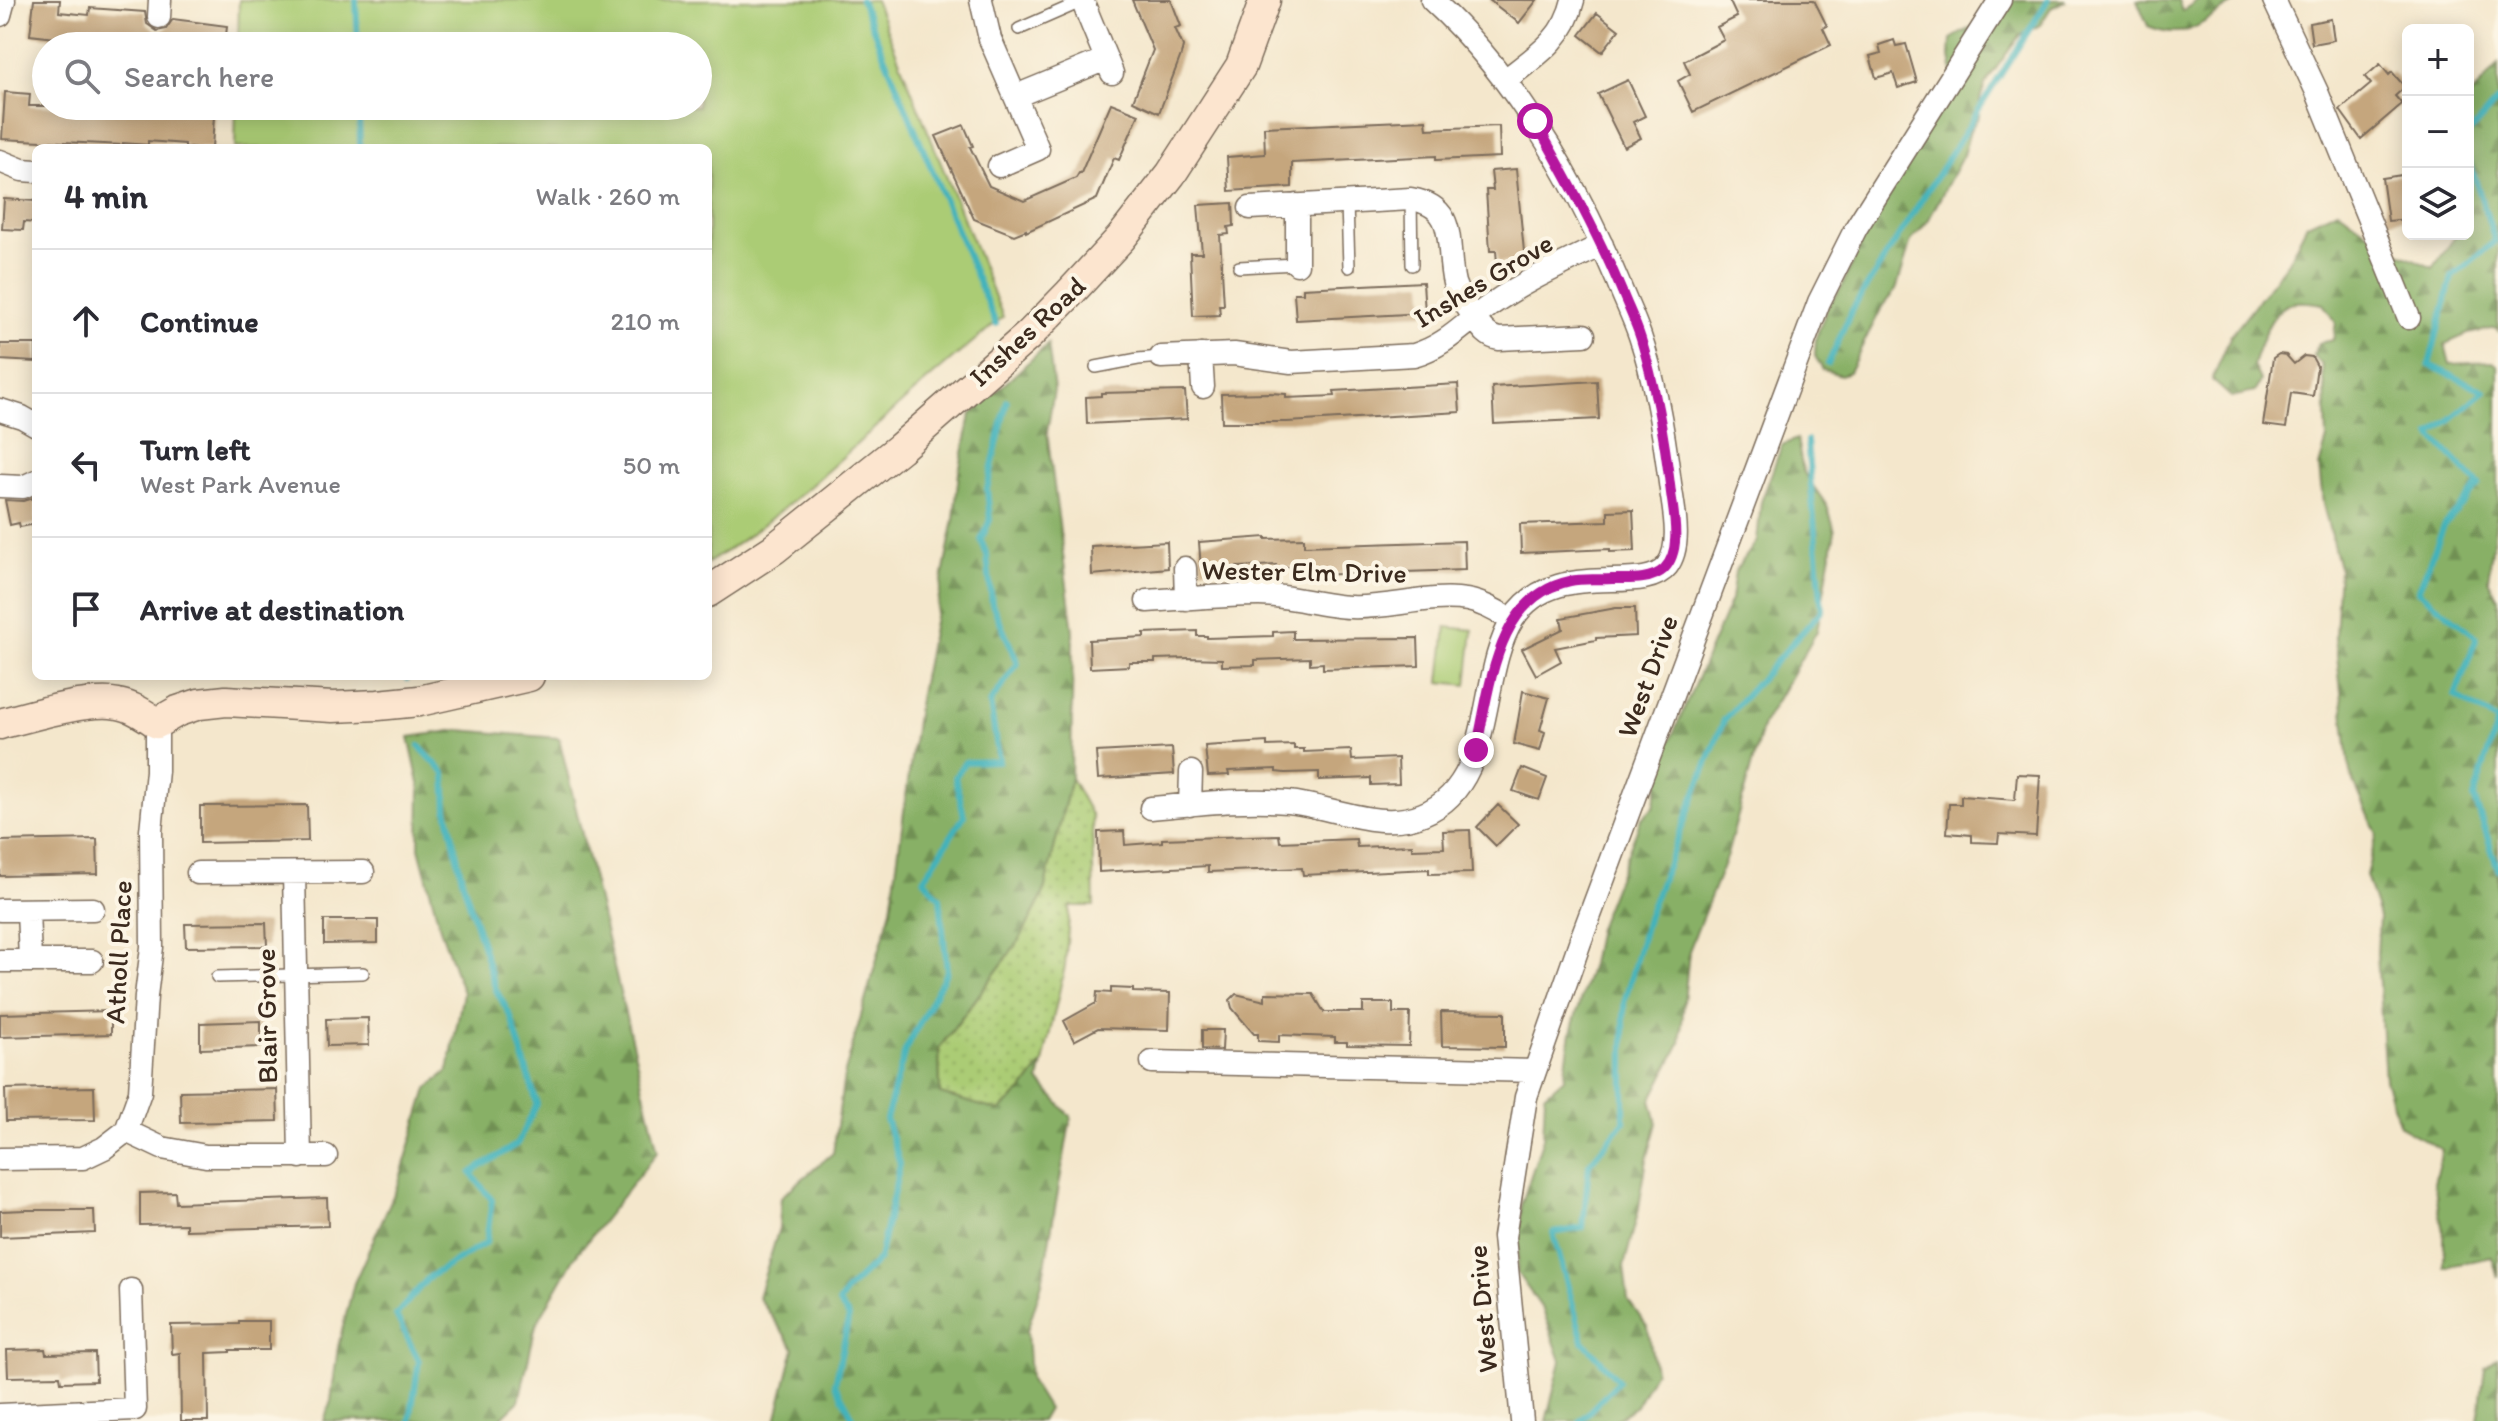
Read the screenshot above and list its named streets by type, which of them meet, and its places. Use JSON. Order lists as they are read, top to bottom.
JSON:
{
  "streets": {
    "street": [
      "Inshes Grove",
      "Inshes Road",
      "Wester Elm Drive",
      "West Drive",
      "Atholl Place",
      "Blair Grove"
    ]
  },
  "page": {
    "map_buttons": ["+", "−"],
    "search": "Search here",
    "heading": ["4 min", "Walk · 260 m"],
    "list": [
      ["Continue", "210 m"],
      ["Turn left", "West Park Avenue", "50 m"],
      "Arrive at destination"
    ]
  }
}
